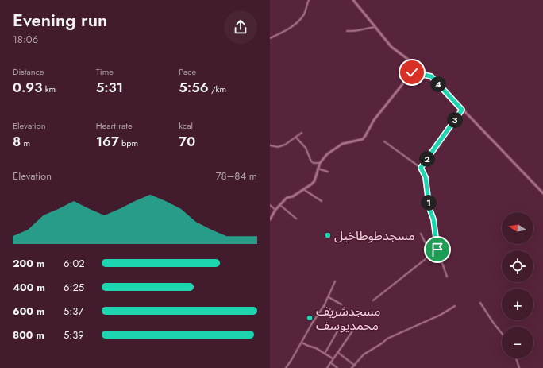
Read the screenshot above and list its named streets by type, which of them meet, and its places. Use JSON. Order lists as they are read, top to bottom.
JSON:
{
  "places": ["مسجدطوطاخیل", "مسجدشریف محمدیوسف"],
  "north": "left",
  "page": {
    "heading": ["Evening run", "18:06"],
    "stats": [
      ["Distance", "0.93 km"],
      ["Time", "5:31"],
      ["Pace", "5:56 /km"],
      ["Elevation", "8 m"],
      ["Heart rate", "167 bpm"],
      ["kcal", "70"]
    ],
    "pins": [
      "4",
      "3",
      "2",
      "1"
    ],
    "chart": ["Elevation", "78–84 m"],
    "map_buttons": ["+", "−"],
    "list": [
      {
        "name": "200 m",
        "note": "6:02"
      },
      {
        "name": "400 m",
        "note": "6:25"
      },
      {
        "name": "600 m",
        "note": "5:37"
      },
      {
        "name": "800 m",
        "note": "5:39"
      }
    ]
  }
}
